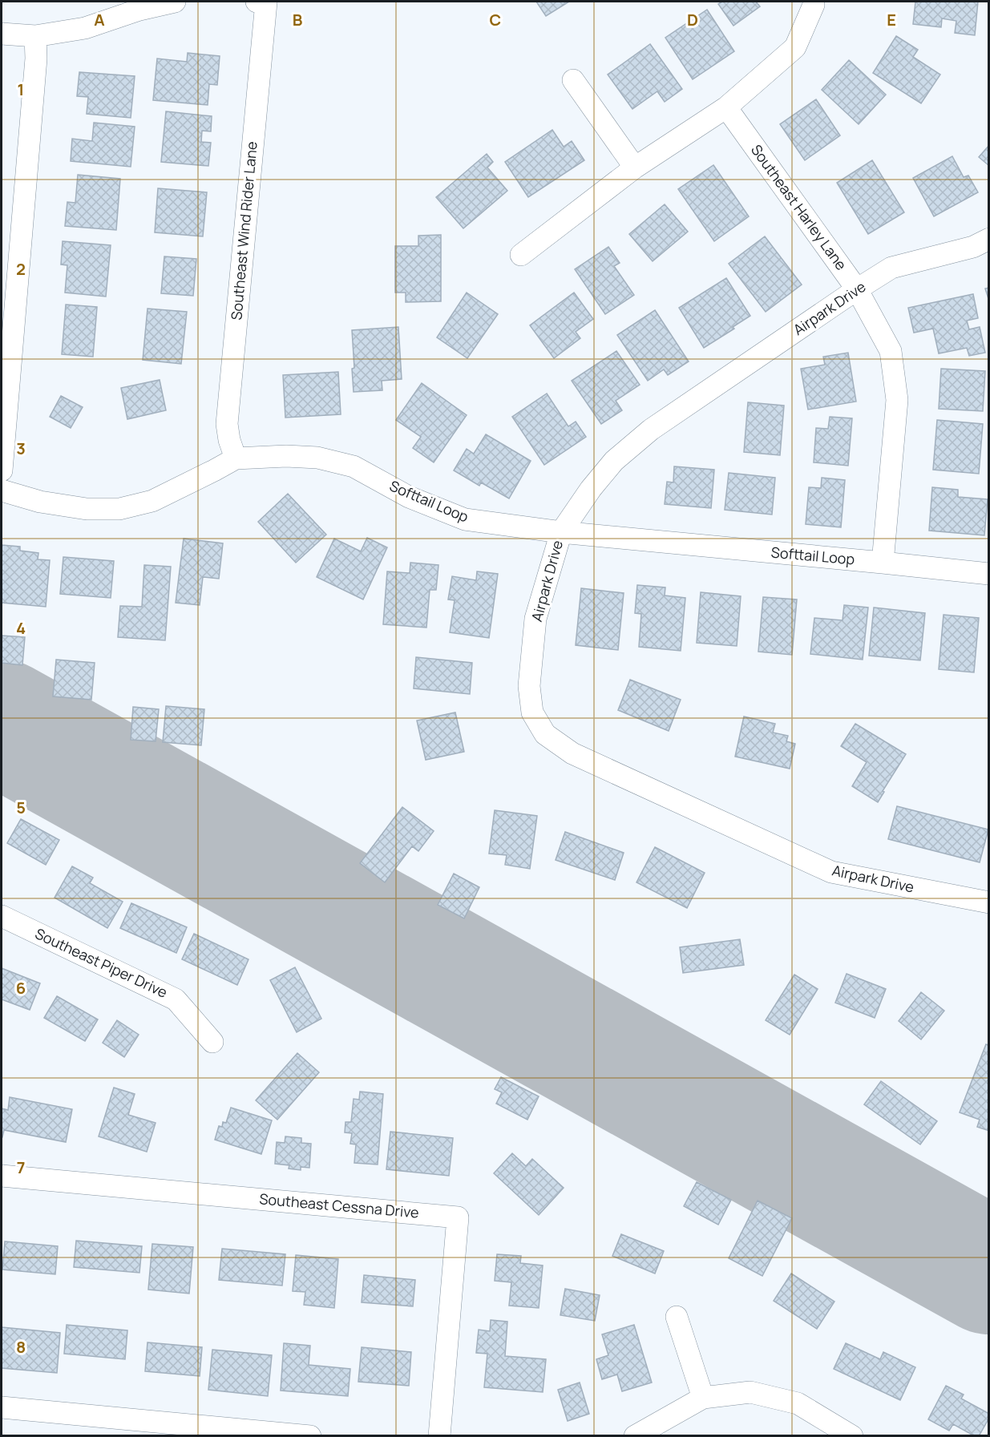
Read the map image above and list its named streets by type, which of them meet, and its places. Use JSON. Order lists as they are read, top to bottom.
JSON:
{
  "streets": {
    "street": [
      "Southeast Harley Lane",
      "Southeast Wind Rider Lane",
      "Airpark Drive",
      "Softtail Loop",
      "Southeast Piper Drive",
      "Southeast Cessna Drive"
    ]
  },
  "crossings": [
    ["Southeast Harley Lane", "Airpark Drive"],
    ["Southeast Harley Lane", "Softtail Loop"],
    ["Southeast Wind Rider Lane", "Softtail Loop"],
    ["Airpark Drive", "Softtail Loop"]
  ],
  "grid": {
    "columns": [
      "A",
      "B",
      "C",
      "D",
      "E"
    ],
    "rows": [
      "1",
      "2",
      "3",
      "4",
      "5",
      "6",
      "7",
      "8"
    ]
  }
}
